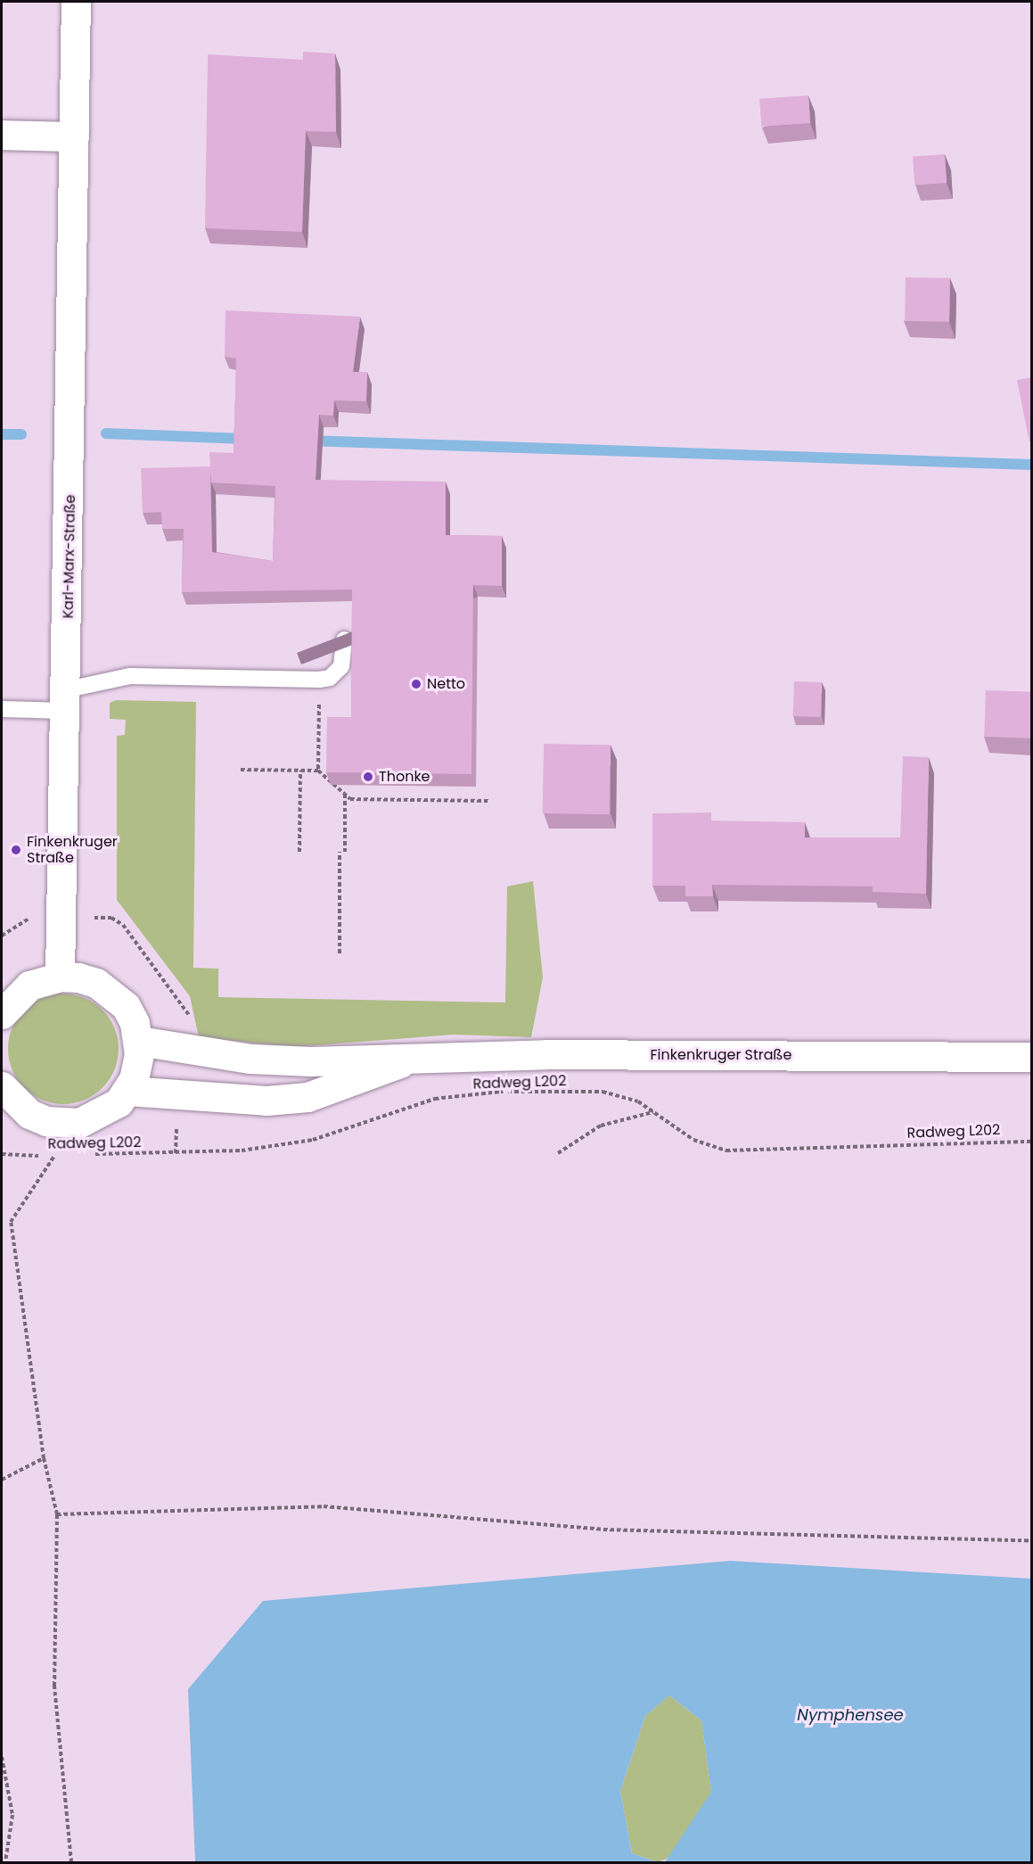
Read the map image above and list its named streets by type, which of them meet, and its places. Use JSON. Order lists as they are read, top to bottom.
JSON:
{
  "streets": {
    "main road": ["Karl-Marx-Straße", "Finkenkruger Straße"],
    "path": ["Radweg L202"]
  },
  "water": ["Nymphensee"],
  "places": ["Netto", "Thonke", "Finkenkruger Straße"]
}
